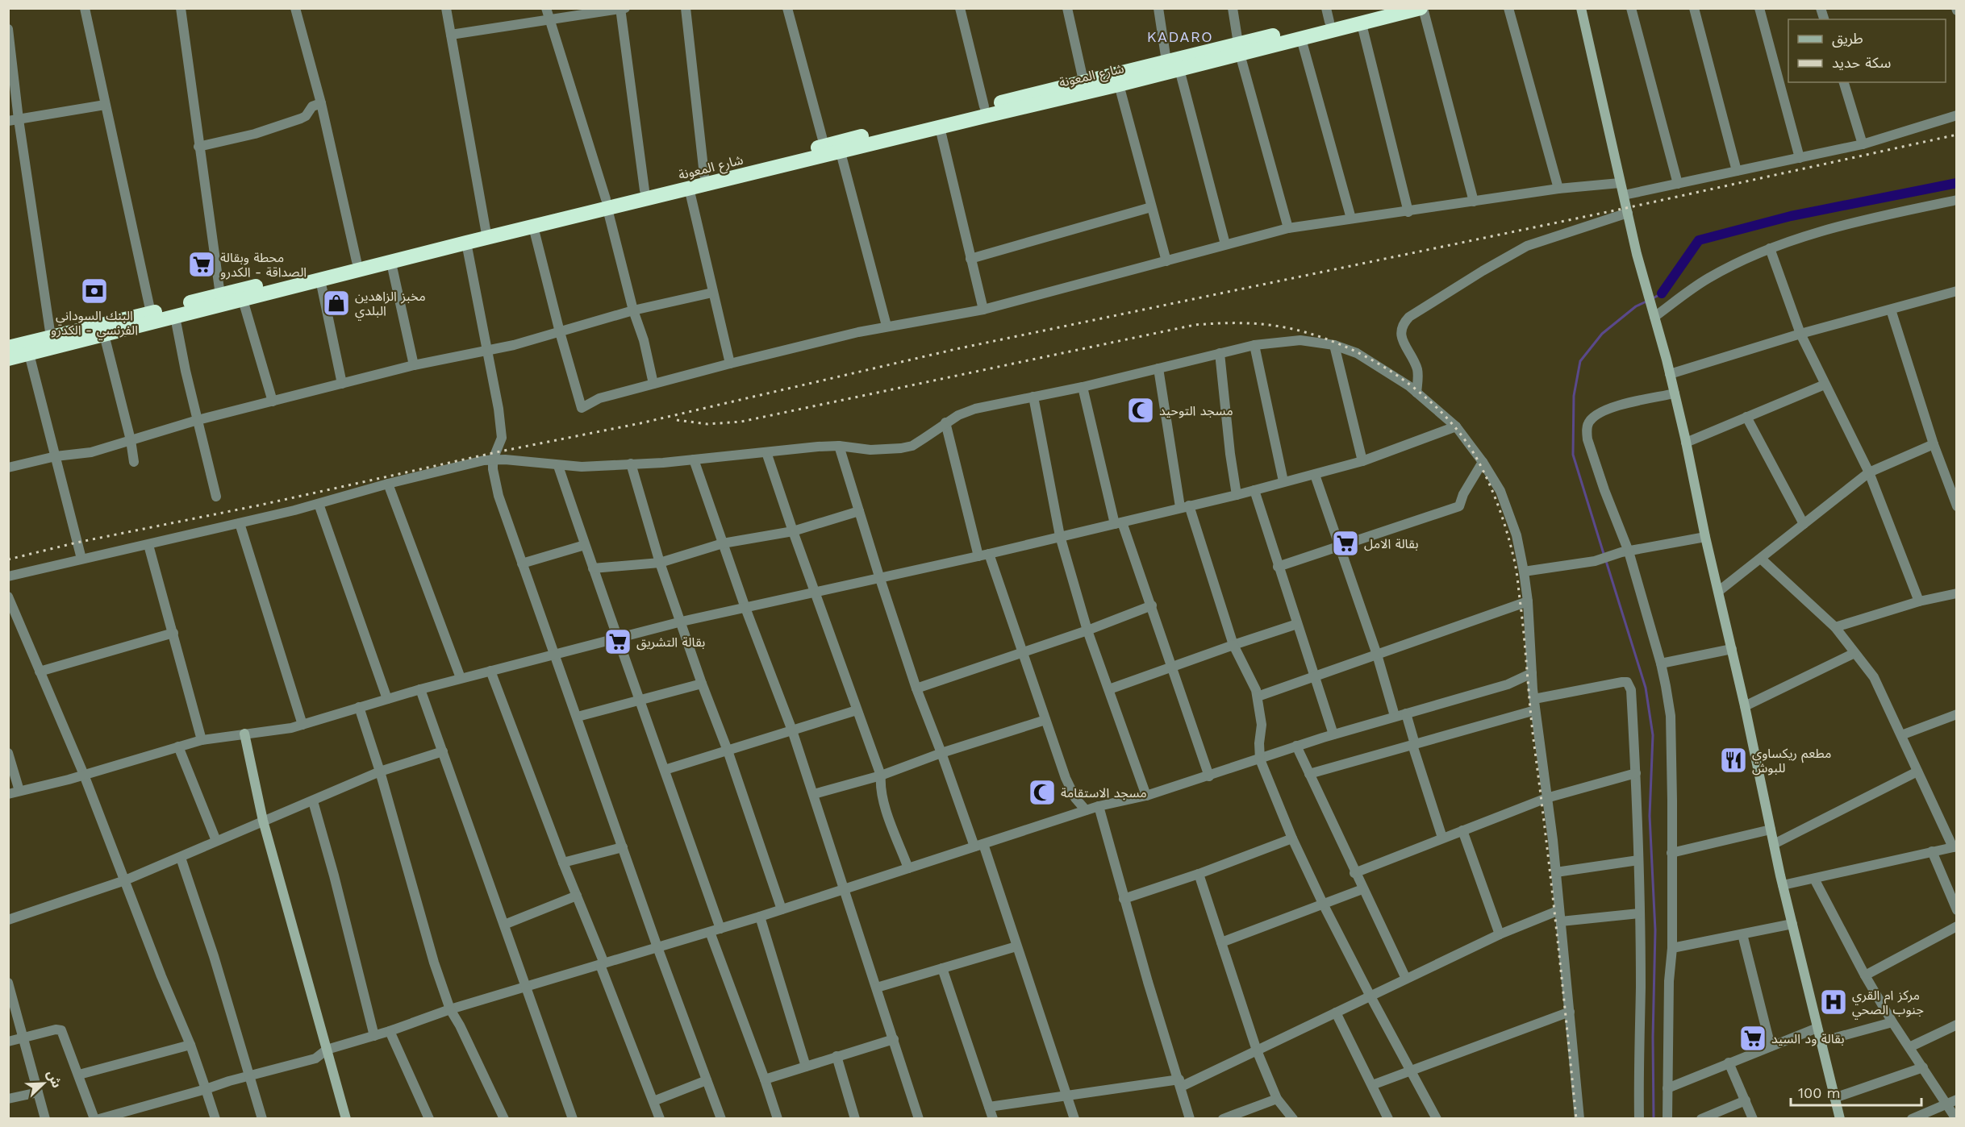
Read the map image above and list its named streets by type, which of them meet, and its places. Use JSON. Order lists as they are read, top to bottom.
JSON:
{
  "streets": {
    "highway": ["شارع المعونة"]
  },
  "districts": ["KADARO"],
  "places": {
    "supermarket": [
      "محطة وبقالة الصداقة - الكدرو",
      "بقالة الامل",
      "بقالة التشريق",
      "بقالة ود السيد"
    ],
    "bank": ["البنك السوداني الفرنسي - الكدرو"],
    "shop": ["مخبز الزاهدين البلدي"],
    "mosque": ["مسجد التوحيد", "مسجد الاستقامة"],
    "restaurant": ["مطعم ريكساوي للبوش"],
    "hospital": ["مركز ام القري جنوب الصحي"]
  },
  "legend": ["طريق", "سكة حديد"],
  "scale_bar": "100 m",
  "north": "top right"
}
